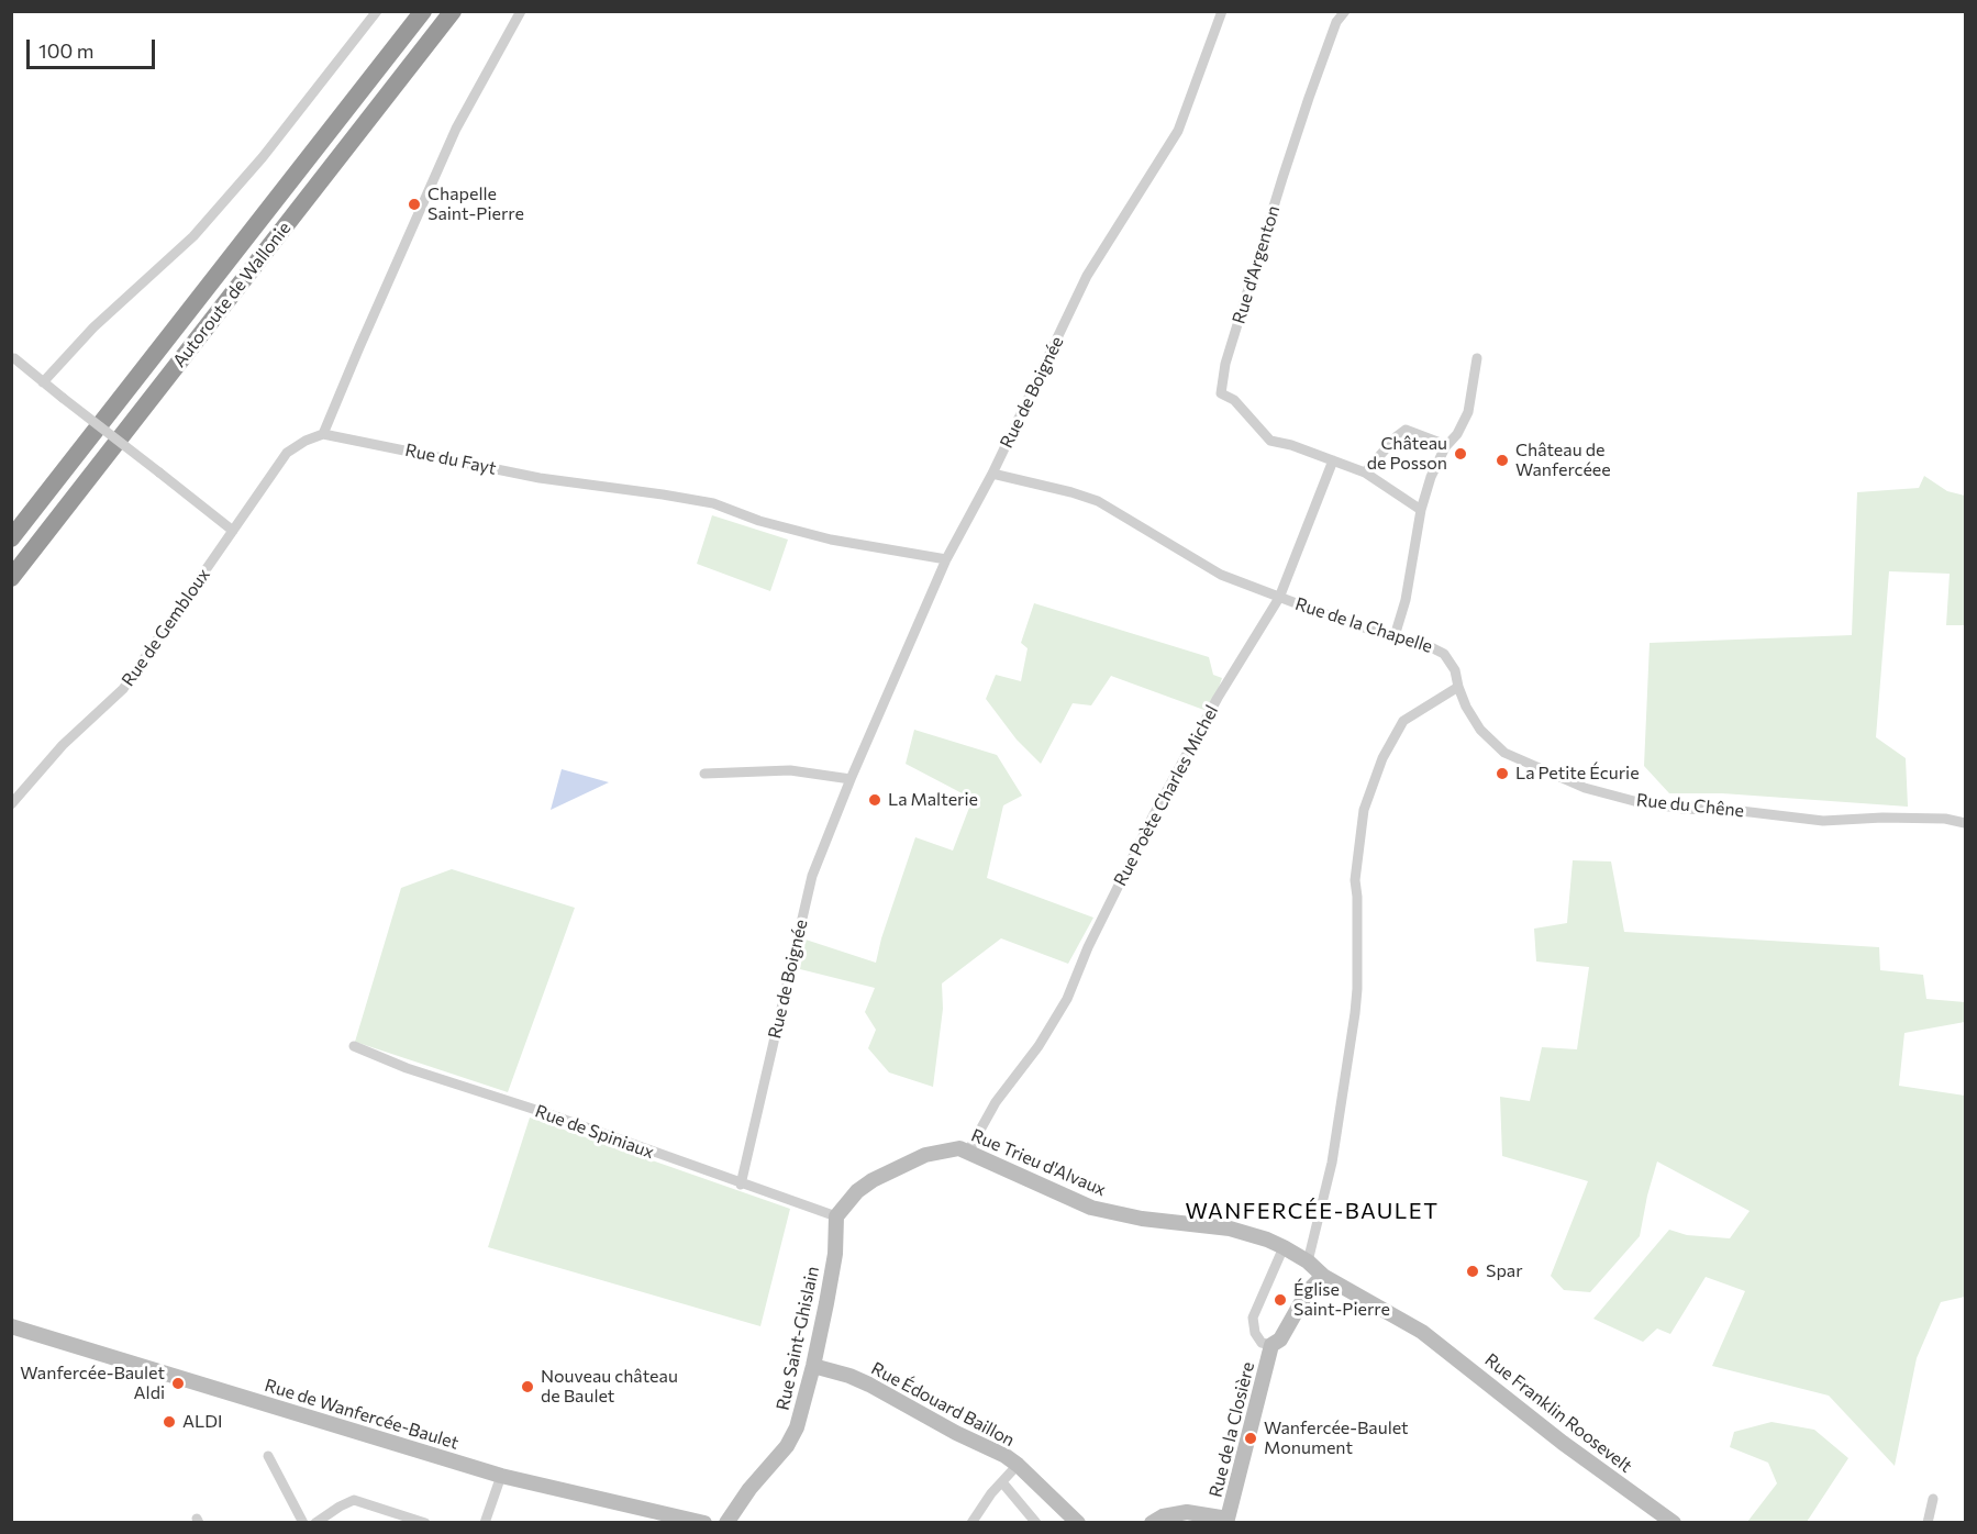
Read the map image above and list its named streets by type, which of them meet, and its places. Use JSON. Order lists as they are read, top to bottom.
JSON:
{
  "streets": {
    "highway": ["Autoroute de Wallonie"],
    "main road": [
      "Rue Trieu d'Alvaux",
      "Rue Saint-Ghislain",
      "Rue Édouard Baillon",
      "Rue Franklin Roosevelt",
      "Rue de Wanfercée-Baulet",
      "Rue de la Closière"
    ],
    "street": [
      "Rue d'Argenton",
      "Rue de Boignée",
      "Rue du Fayt",
      "Rue de la Chapelle",
      "Rue de Gembloux",
      "Rue Poète Charles Michel",
      "Rue du Chêne",
      "Rue de Spiniaux"
    ]
  },
  "crossings": [
    ["Rue d'Argenton", "Rue Poète Charles Michel"],
    ["Rue de Boignée", "Rue du Fayt"],
    ["Rue de Boignée", "Rue de la Chapelle"],
    ["Rue de Boignée", "Rue de Spiniaux"],
    ["Rue de la Chapelle", "Rue Poète Charles Michel"],
    ["Rue de la Chapelle", "Rue du Chêne"],
    ["Rue Poète Charles Michel", "Rue Trieu d'Alvaux"],
    ["Rue de Spiniaux", "Rue Trieu d'Alvaux"],
    ["Rue de Spiniaux", "Rue Saint-Ghislain"],
    ["Rue Trieu d'Alvaux", "Rue Saint-Ghislain"],
    ["Rue Trieu d'Alvaux", "Rue Franklin Roosevelt"],
    ["Rue Trieu d'Alvaux", "Rue de la Closière"],
    ["Rue Saint-Ghislain", "Rue Édouard Baillon"],
    ["Rue Franklin Roosevelt", "Rue de la Closière"]
  ],
  "districts": ["WANFERCÉE-BAULET"],
  "places": [
    "Chapelle Saint-Pierre",
    "Château de Posson",
    "Château de Wanfercéee",
    "La Petite Écurie",
    "La Malterie",
    "Spar",
    "Église Saint-Pierre",
    "Wanfercée-Baulet Aldi",
    "Nouveau château de Baulet",
    "ALDI",
    "Wanfercée-Baulet Monument"
  ],
  "scale_bar": "100 m"
}
